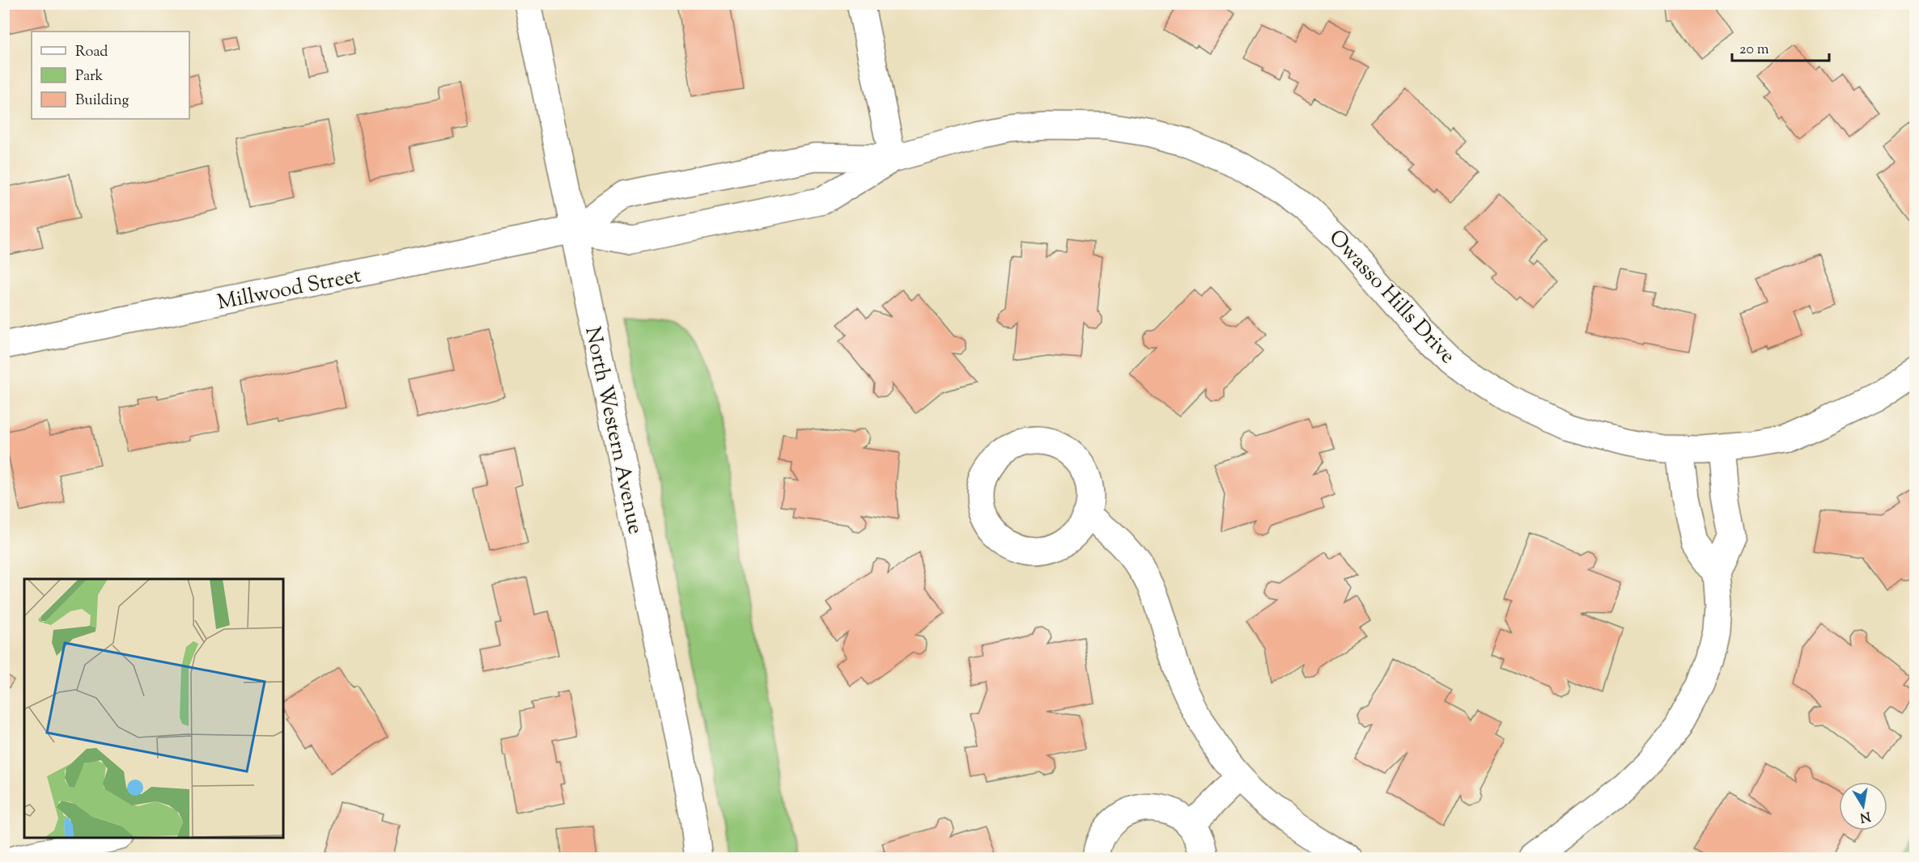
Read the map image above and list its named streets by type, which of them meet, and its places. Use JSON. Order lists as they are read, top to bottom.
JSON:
{
  "streets": {
    "street": ["Millwood Street", "Owasso Hills Drive", "North Western Avenue"]
  },
  "crossings": [
    ["Millwood Street", "North Western Avenue"]
  ],
  "legend": ["Road", "Park", "Building"],
  "scale_bar": "20 m",
  "north": "bottom"
}
